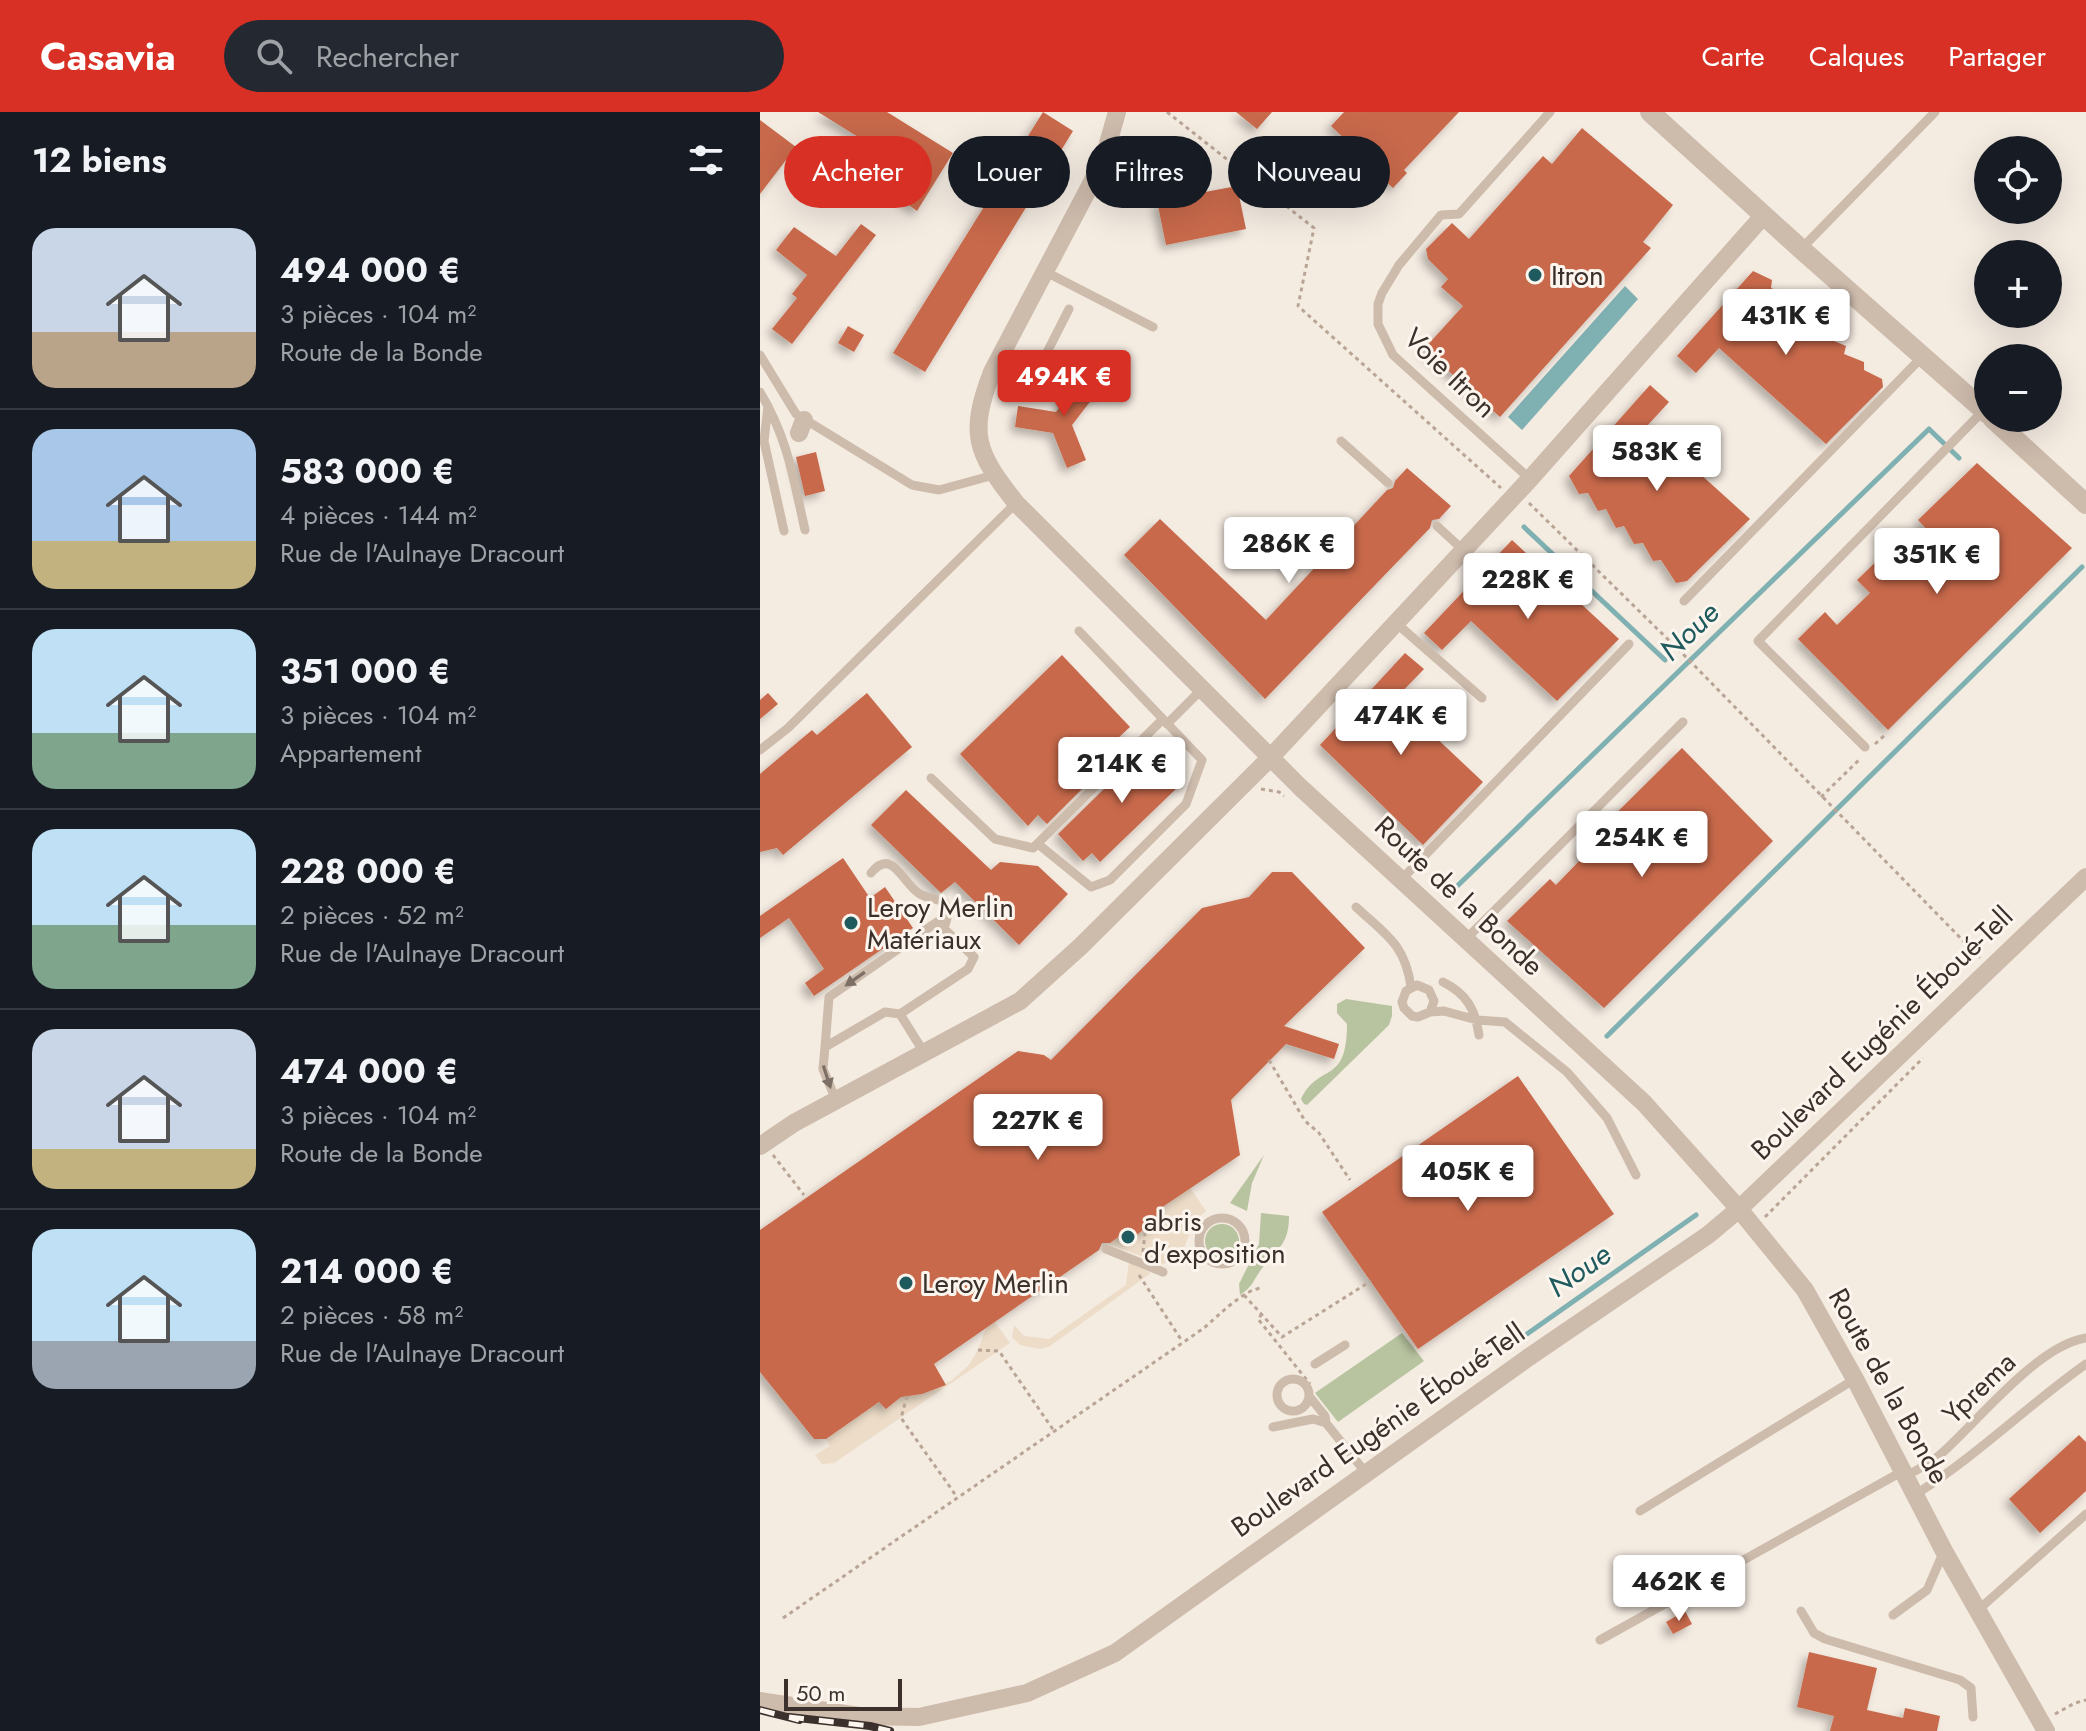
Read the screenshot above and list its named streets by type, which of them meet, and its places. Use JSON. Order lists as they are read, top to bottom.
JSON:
{
  "streets": {
    "street": ["Route de la Bonde", "Boulevard Eugénie Éboué-Tell"],
    "lane": ["Voie Itron", "Yprema"]
  },
  "crossings": [
    ["Route de la Bonde", "Boulevard Eugénie Éboué-Tell"],
    ["Route de la Bonde", "Yprema"]
  ],
  "water": ["Noue"],
  "places": [
    "Itron",
    "Leroy Merlin Matériaux",
    "abris d’exposition",
    "Leroy Merlin"
  ],
  "scale_bar": "50 m",
  "page": {
    "header": "Casavia",
    "search": "Rechercher",
    "nav": ["Carte", "Calques", "Partager"],
    "heading": "12 biens",
    "map_buttons": ["+", "−"],
    "chip": [
      "Acheter",
      "Louer",
      "Filtres",
      "Nouveau"
    ],
    "list": [
      {
        "name": "494 000 €",
        "note": "3 pièces · 104 m² · Route de la Bonde"
      },
      {
        "name": "583 000 €",
        "note": "4 pièces · 144 m² · Rue de l'Aulnaye Dracourt"
      },
      {
        "name": "351 000 €",
        "note": "3 pièces · 104 m² · Appartement"
      },
      {
        "name": "228 000 €",
        "note": "2 pièces · 52 m² · Rue de l'Aulnaye Dracourt"
      },
      {
        "name": "474 000 €",
        "note": "3 pièces · 104 m² · Route de la Bonde"
      },
      {
        "name": "214 000 €",
        "note": "2 pièces · 58 m² · Rue de l'Aulnaye Dracourt"
      }
    ],
    "price": [
      "431K €",
      "494K €",
      "583K €",
      "286K €",
      "351K €",
      "228K €",
      "474K €",
      "214K €",
      "254K €",
      "227K €",
      "405K €",
      "462K €"
    ],
    "scale": "50 m"
  }
}
